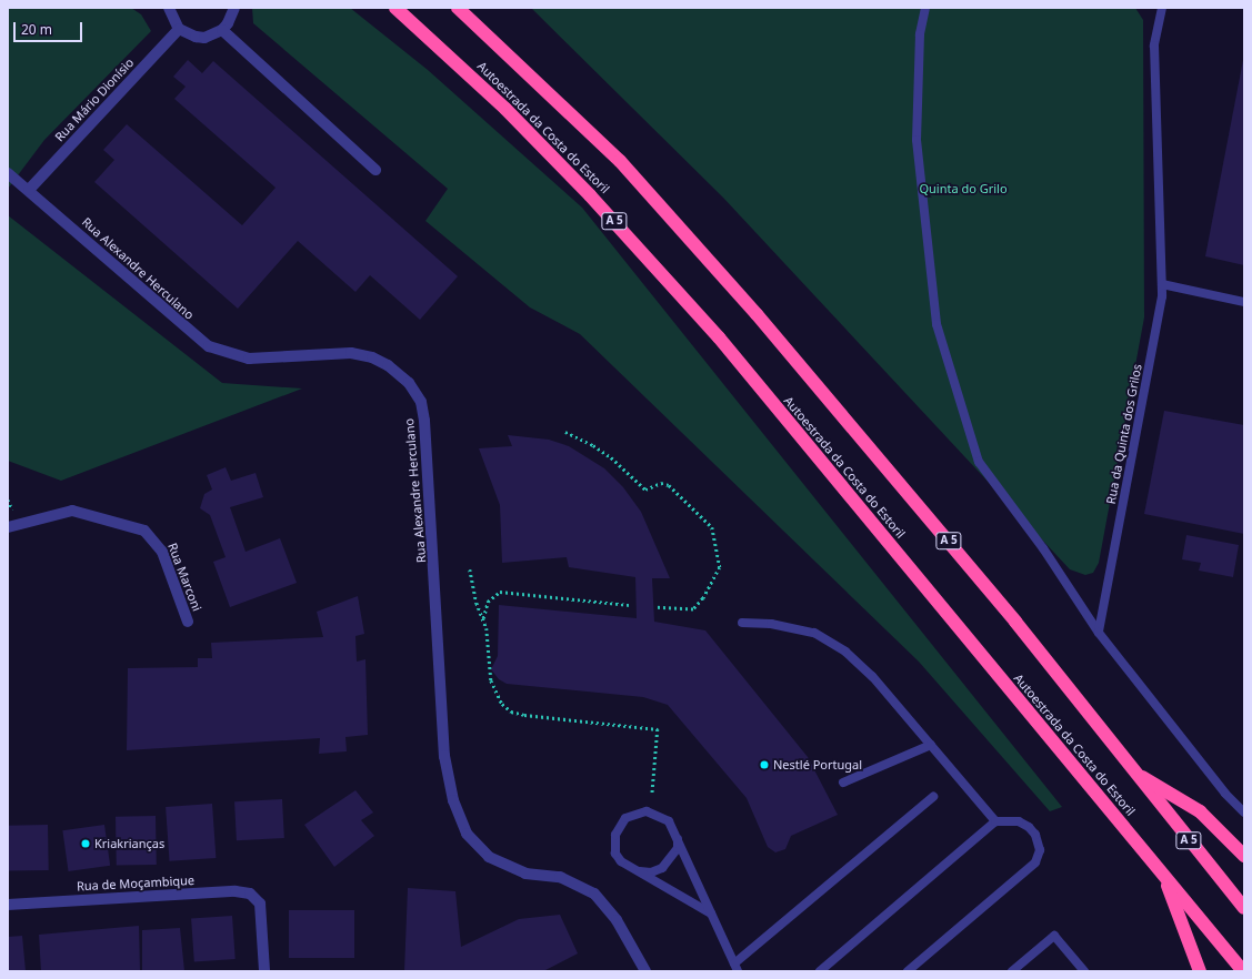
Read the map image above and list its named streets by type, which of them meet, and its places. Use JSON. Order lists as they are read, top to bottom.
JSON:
{
  "streets": {
    "highway": ["Autoestrada da Costa do Estoril", "A 5"],
    "street": [
      "Rua Mário Dionísio",
      "Rua Alexandre Herculano",
      "Rua Marconi",
      "Rua de Moçambique"
    ],
    "lane": ["Rua da Quinta dos Grilos"]
  },
  "crossings": [
    ["Rua Mário Dionísio", "Rua Alexandre Herculano"]
  ],
  "parks": ["Quinta do Grilo"],
  "places": ["Nestlé Portugal", "Kriakrianças"],
  "scale_bar": "20 m"
}
